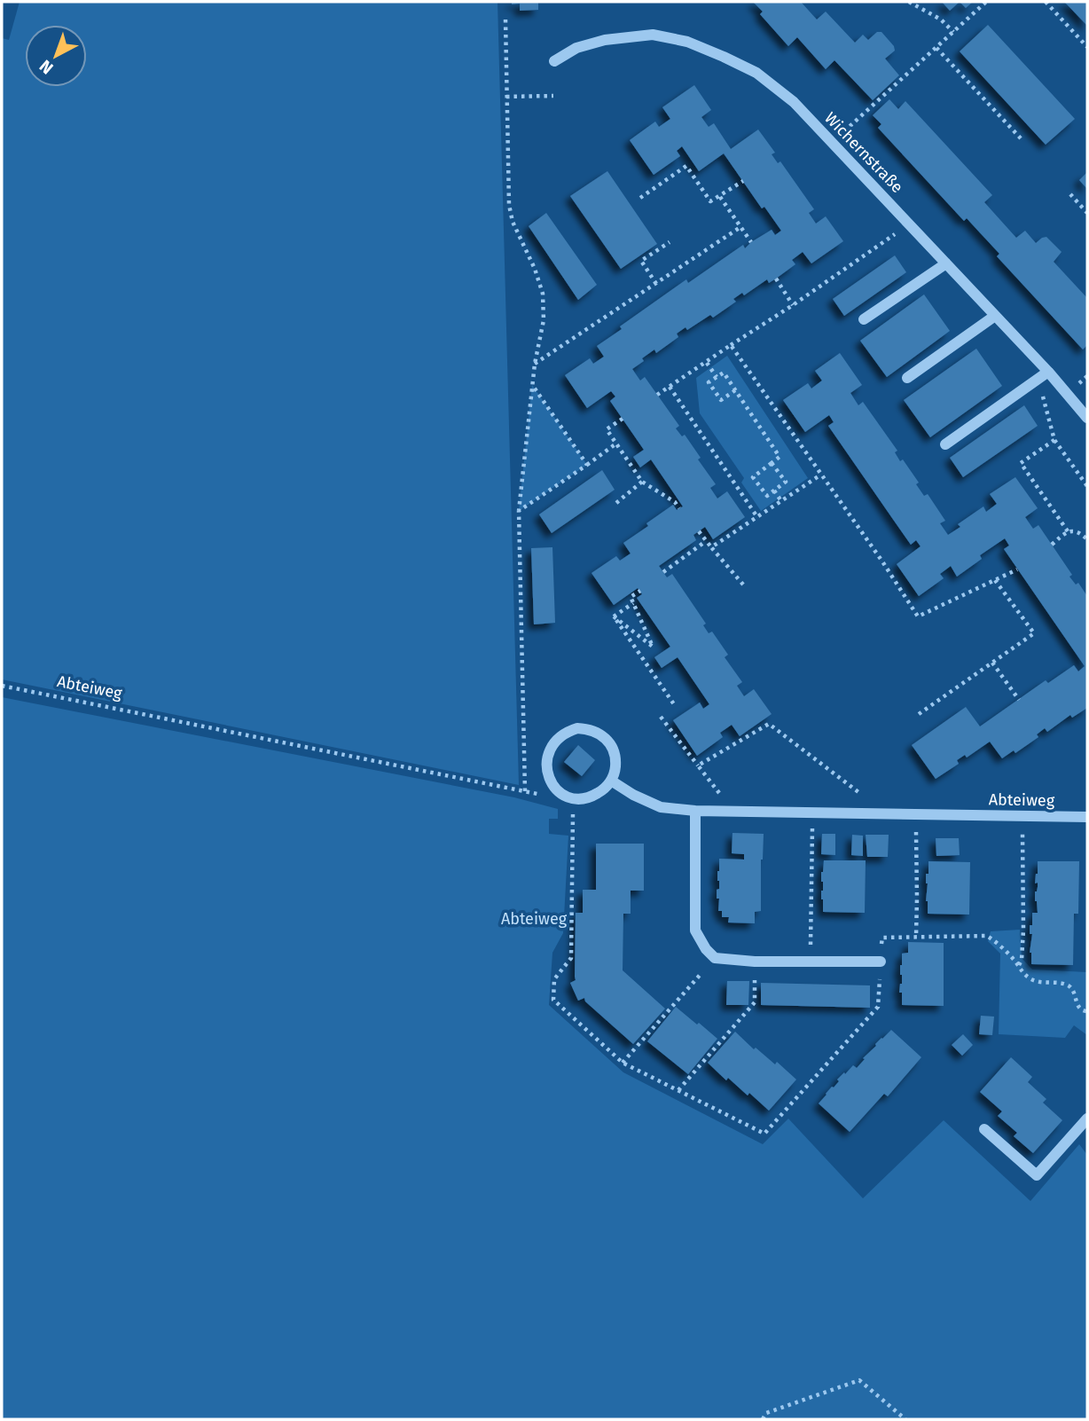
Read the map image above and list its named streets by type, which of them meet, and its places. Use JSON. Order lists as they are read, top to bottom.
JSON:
{
  "streets": {
    "street": ["Wichernstraße", "Abteiweg"]
  },
  "parks": ["Abteiweg"],
  "north": "bottom left"
}
